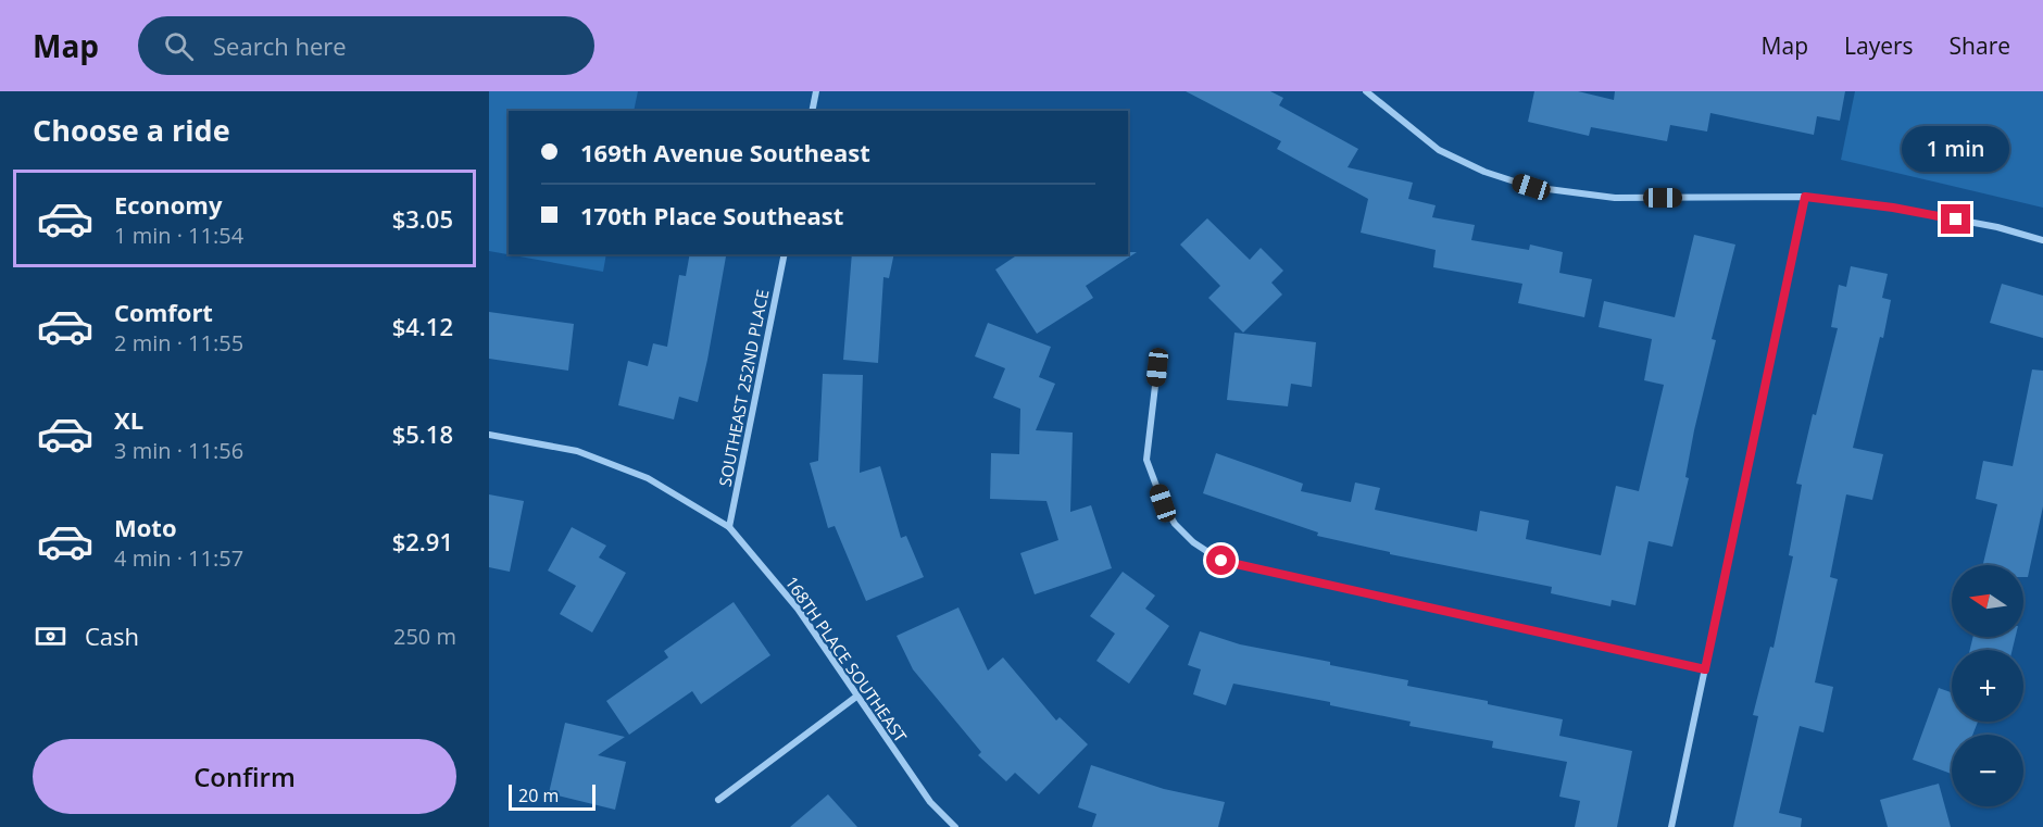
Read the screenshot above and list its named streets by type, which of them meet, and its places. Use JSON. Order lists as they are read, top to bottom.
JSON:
{
  "streets": {
    "street": ["SOUTHEAST 252ND PLACE", "168TH PLACE SOUTHEAST"]
  },
  "crossings": [
    ["SOUTHEAST 252ND PLACE", "168TH PLACE SOUTHEAST"]
  ],
  "scale_bar": "20 m",
  "north": "left",
  "page": {
    "header": "Map",
    "search": "Search here",
    "nav": ["Map", "Layers", "Share"],
    "heading": "Choose a ride",
    "banner": ["169th Avenue Southeast", "170th Place Southeast"],
    "bubble": "1 min",
    "list": [
      {
        "name": "Economy",
        "note": "1 min · 11:54",
        "value": "$3.05"
      },
      {
        "name": "Comfort",
        "note": "2 min · 11:55",
        "value": "$4.12"
      },
      {
        "name": "XL",
        "note": "3 min · 11:56",
        "value": "$5.18"
      },
      {
        "name": "Moto",
        "note": "4 min · 11:57",
        "value": "$2.91"
      }
    ],
    "map_buttons": ["+", "−"],
    "pay": ["Cash", "250 m"],
    "buttons": "Confirm",
    "scale": "20 m"
  }
}
